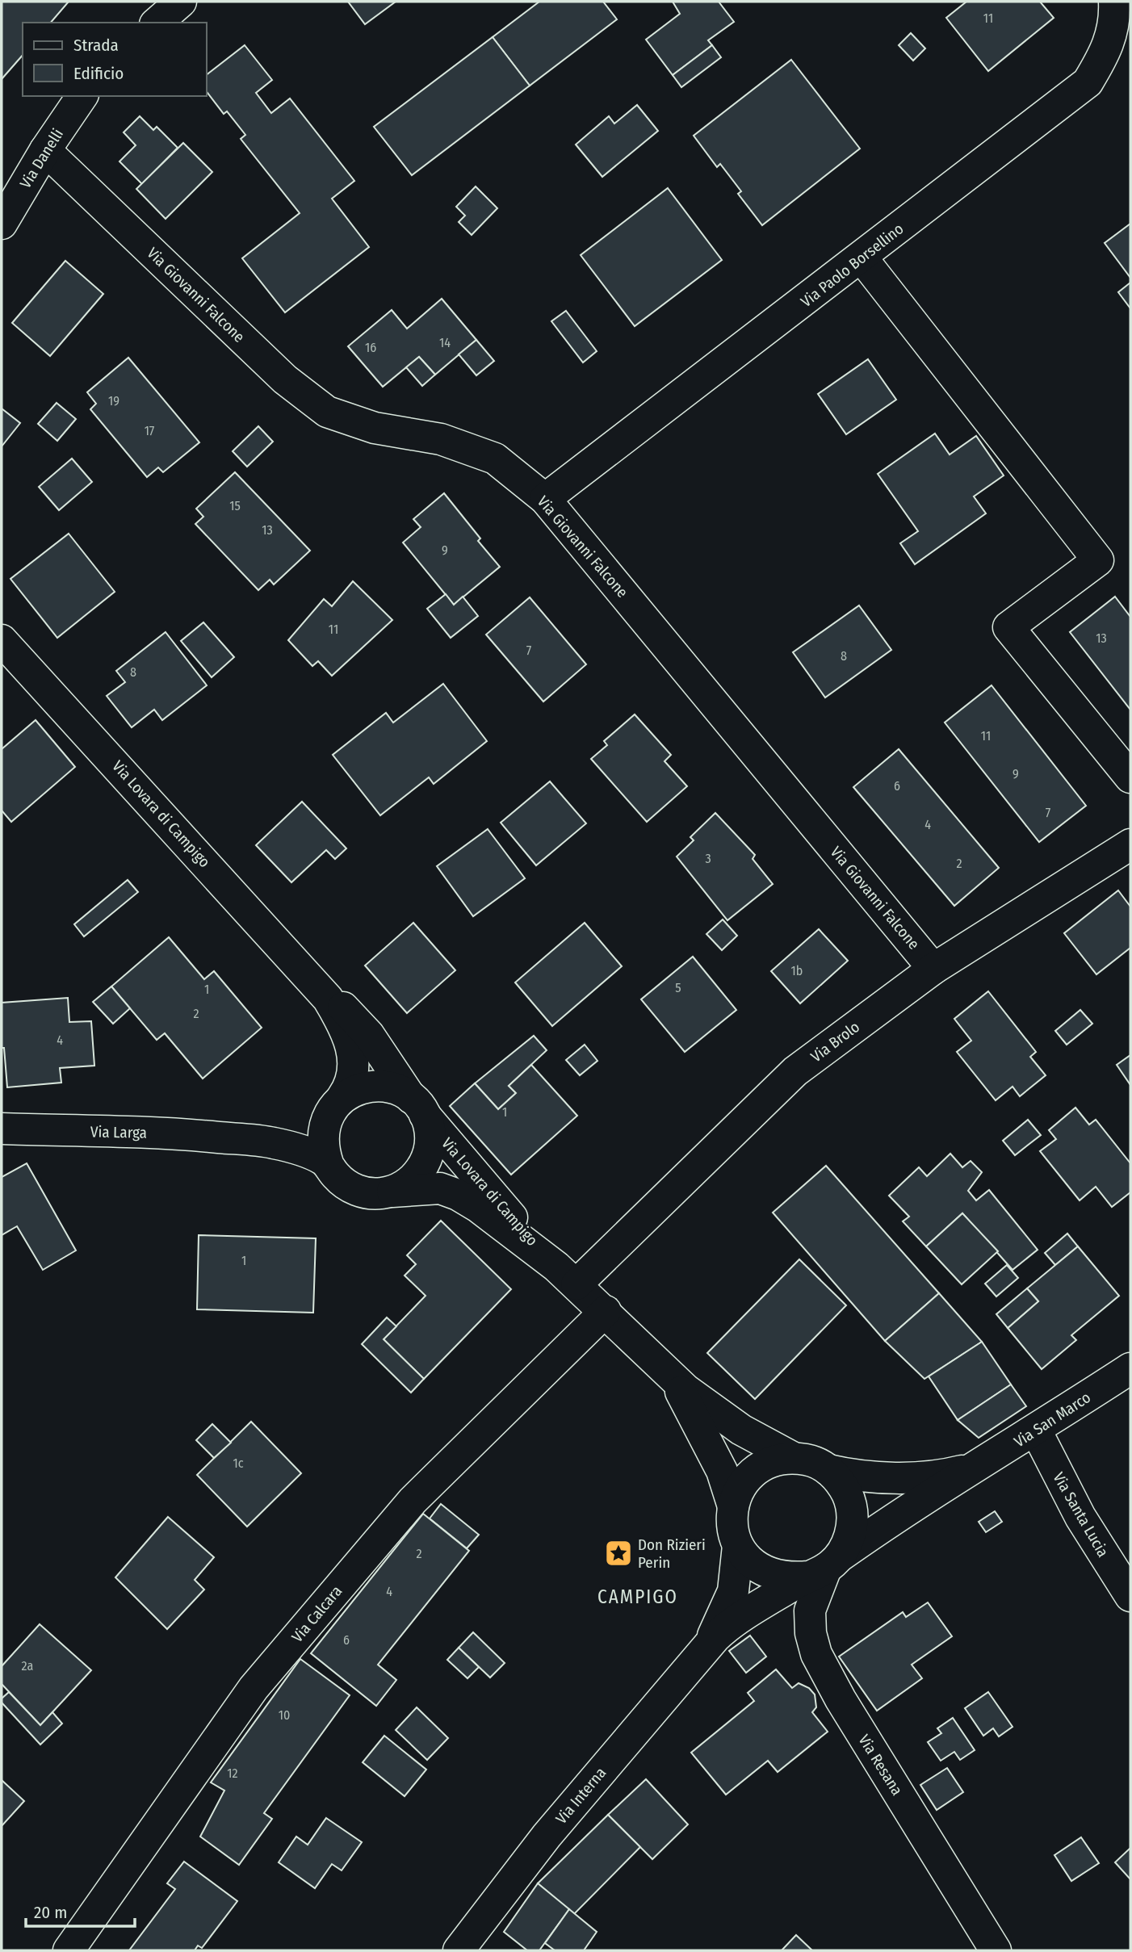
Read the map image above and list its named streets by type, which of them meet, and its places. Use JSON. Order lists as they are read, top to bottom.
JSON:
{
  "streets": {
    "street": [
      "Via Danelli",
      "Via Paolo Borsellino",
      "Via Giovanni Falcone",
      "Via Lovara di Campigo",
      "Via Brolo",
      "Via Larga",
      "Via San Marco",
      "Via Santa Lucia",
      "Via Calcara",
      "Via Resana",
      "Via Interna"
    ]
  },
  "crossings": [
    ["Via Danelli", "Via Giovanni Falcone"],
    ["Via Paolo Borsellino", "Via Giovanni Falcone"],
    ["Via Giovanni Falcone", "Via Brolo"],
    ["Via Lovara di Campigo", "Via Brolo"],
    ["Via Lovara di Campigo", "Via Larga"],
    ["Via Lovara di Campigo", "Via San Marco"],
    ["Via Lovara di Campigo", "Via Calcara"],
    ["Via Lovara di Campigo", "Via Resana"],
    ["Via Lovara di Campigo", "Via Interna"],
    ["Via San Marco", "Via Santa Lucia"],
    ["Via San Marco", "Via Resana"],
    ["Via San Marco", "Via Interna"],
    ["Via Resana", "Via Interna"]
  ],
  "districts": ["CAMPIGO"],
  "places": {
    "place": ["Don Rizieri Perin"]
  },
  "house_numbers": [
    "11",
    "14",
    "16",
    "19",
    "17",
    "15",
    "13",
    "9",
    "11",
    "13",
    "7",
    "8",
    "8",
    "11",
    "9",
    "6",
    "7",
    "4",
    "3",
    "2",
    "1b",
    "5",
    "1",
    "2",
    "4",
    "1",
    "1",
    "1c",
    "2",
    "4",
    "6",
    "2a",
    "10",
    "12"
  ],
  "legend": ["Strada", "Edificio"],
  "scale_bar": "20 m"
}
